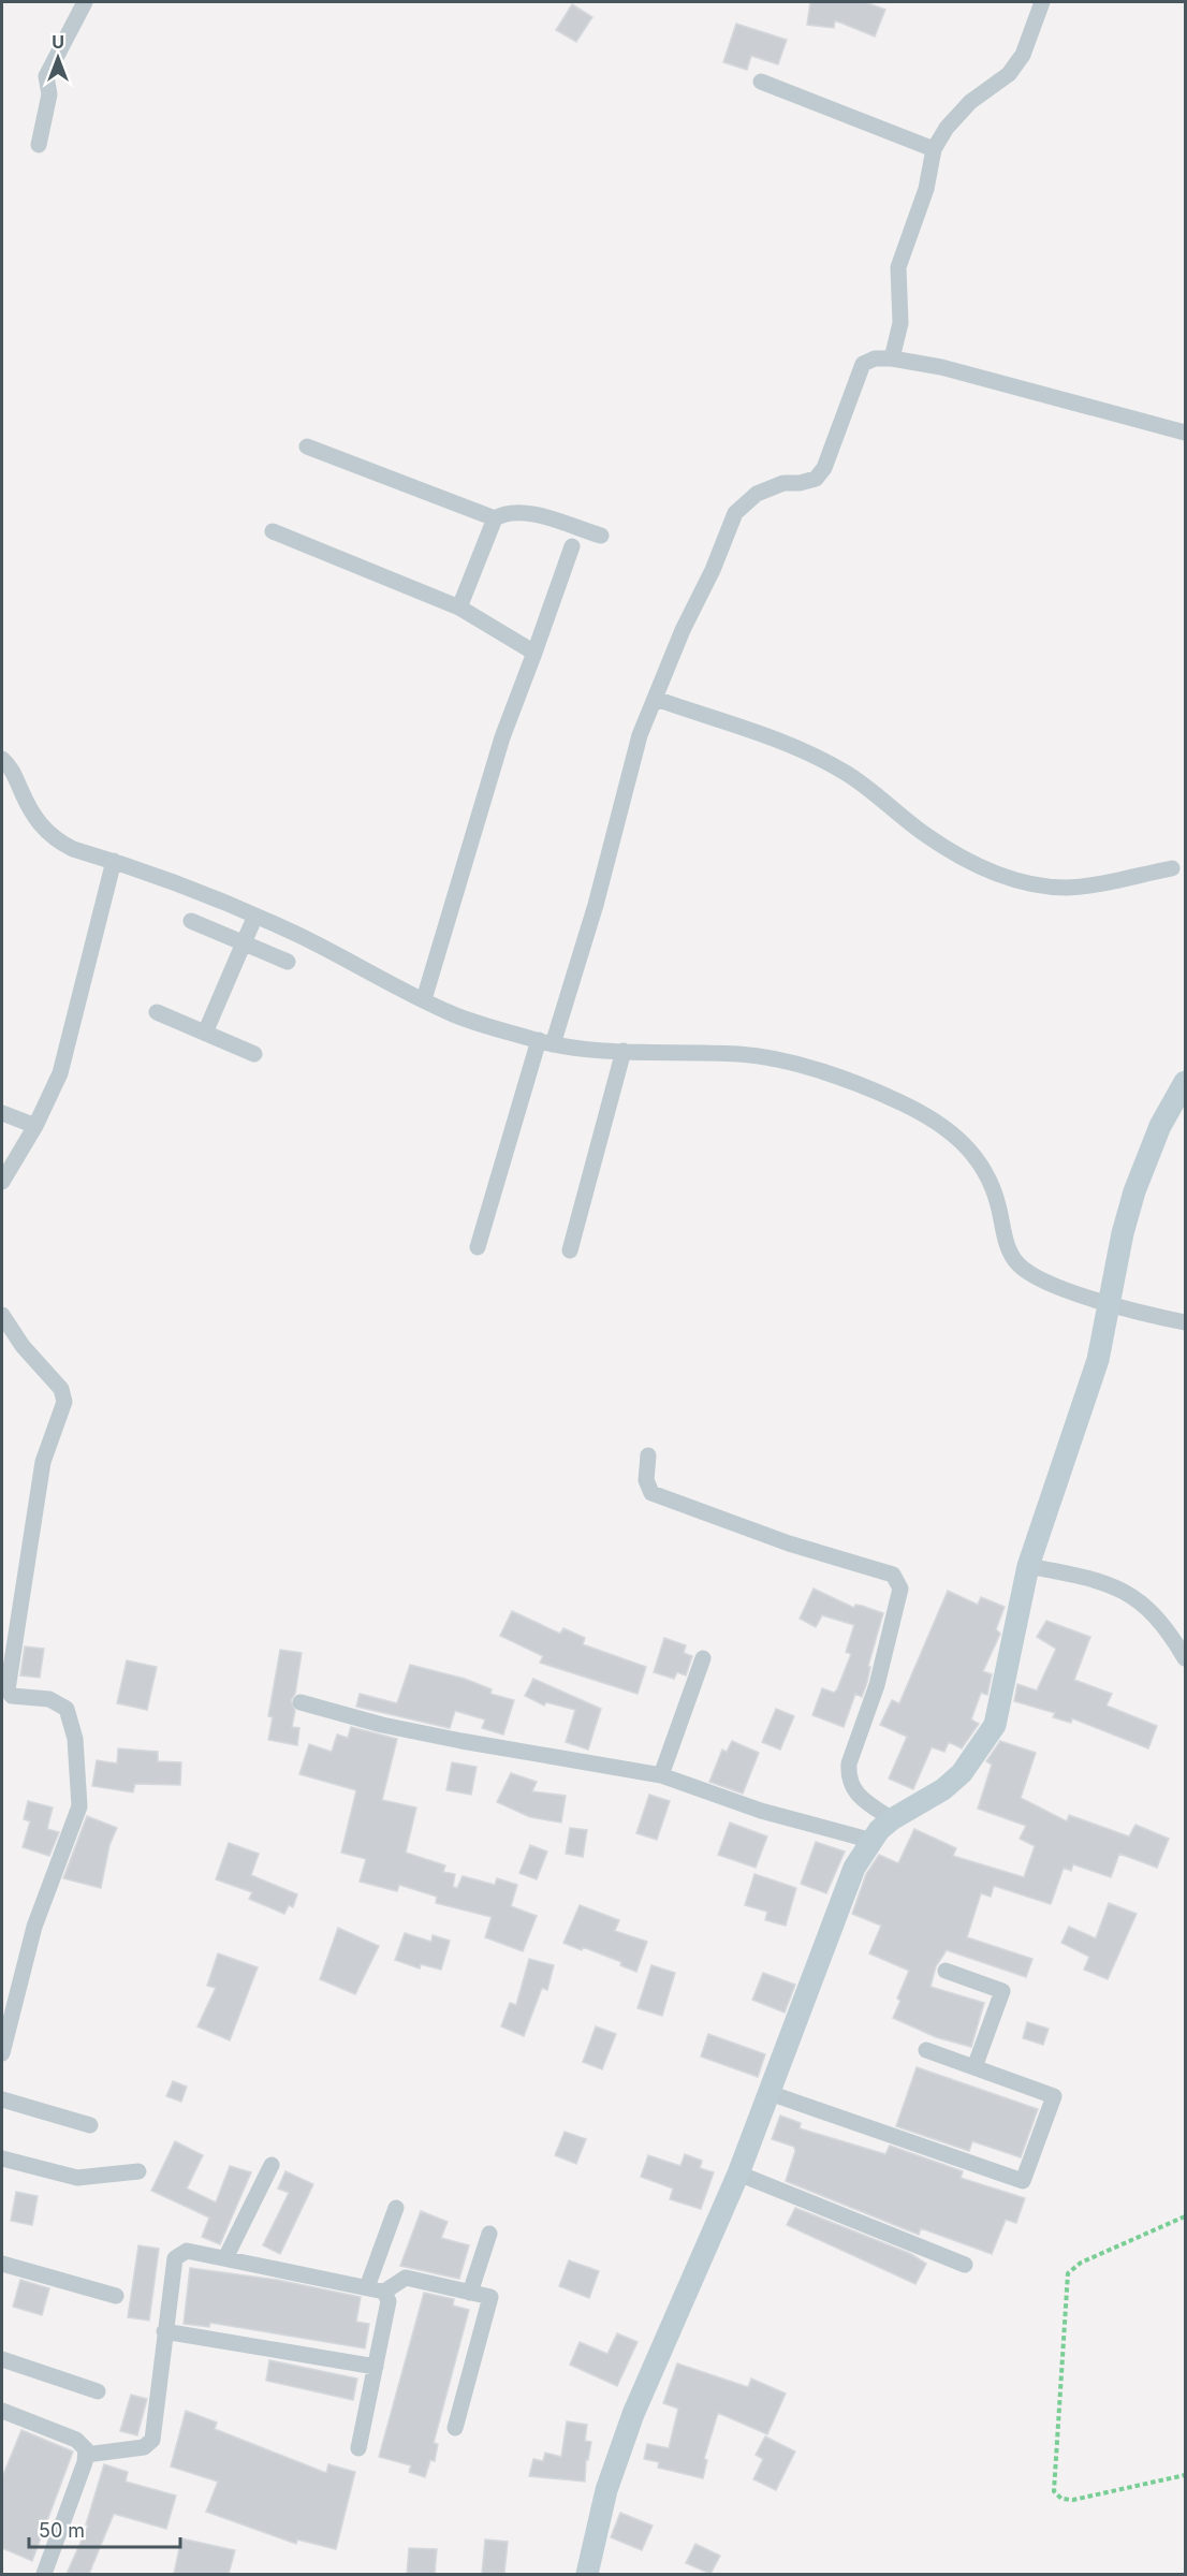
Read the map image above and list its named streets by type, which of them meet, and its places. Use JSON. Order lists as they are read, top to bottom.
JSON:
{
  "scale_bar": "50 m",
  "north": "top"
}
